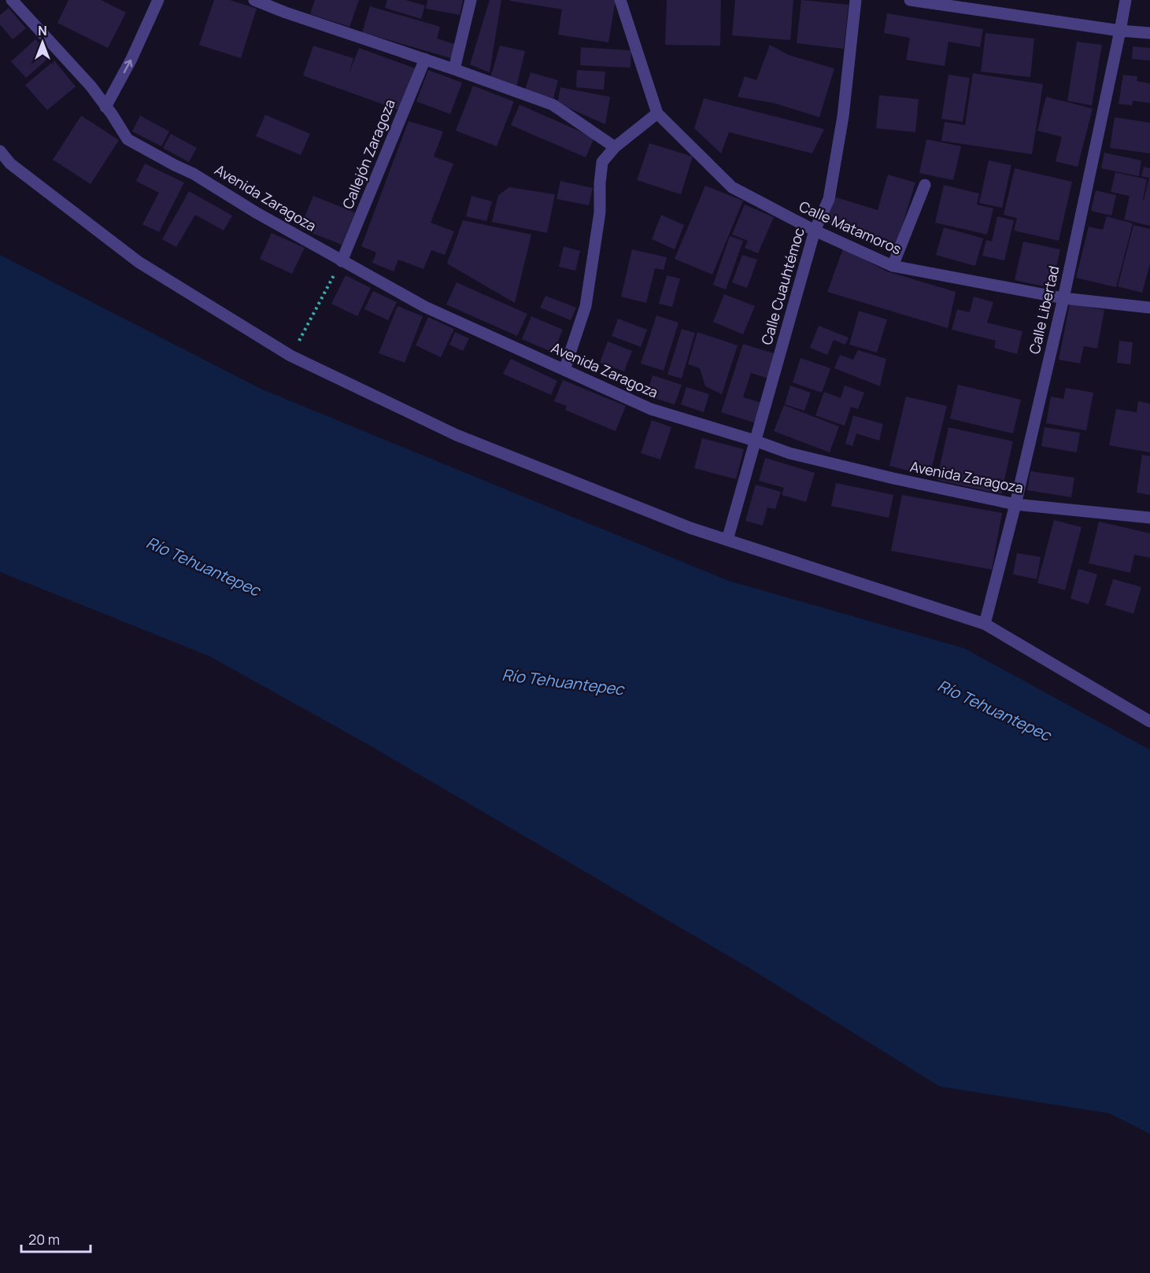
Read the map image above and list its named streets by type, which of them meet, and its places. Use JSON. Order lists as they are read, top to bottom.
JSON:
{
  "streets": {
    "street": [
      "Callejón Zaragoza",
      "Avenida Zaragoza",
      "Calle Matamoros",
      "Calle Cuauhtémoc",
      "Calle Libertad"
    ]
  },
  "crossings": [
    ["Callejón Zaragoza", "Avenida Zaragoza"],
    ["Avenida Zaragoza", "Calle Cuauhtémoc"],
    ["Avenida Zaragoza", "Calle Libertad"],
    ["Calle Matamoros", "Calle Cuauhtémoc"],
    ["Calle Matamoros", "Calle Libertad"]
  ],
  "water": ["Río Tehuantepec"],
  "scale_bar": "20 m",
  "north": "top"
}
